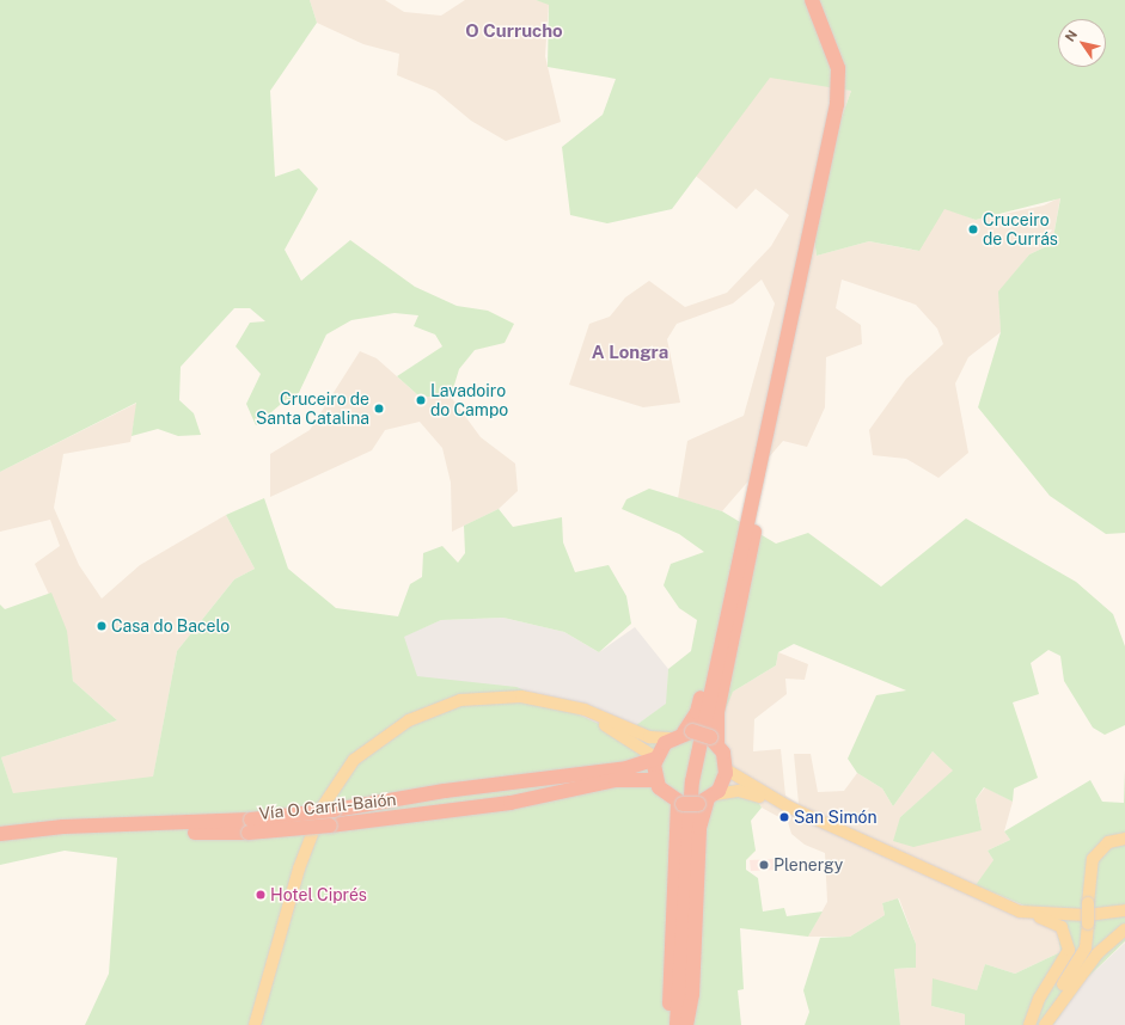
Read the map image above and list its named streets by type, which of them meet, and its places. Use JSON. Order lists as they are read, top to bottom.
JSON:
{
  "streets": {
    "highway": ["Vía O Carril-Baión"]
  },
  "districts": ["O Currucho", "A Longra"],
  "places": [
    "Cruceiro de Currás",
    "Lavadoiro do Campo",
    "Cruceiro de Santa Catalina",
    "Casa do Bacelo",
    "San Simón",
    "Plenergy",
    "Hotel Ciprés"
  ],
  "north": "top left"
}
